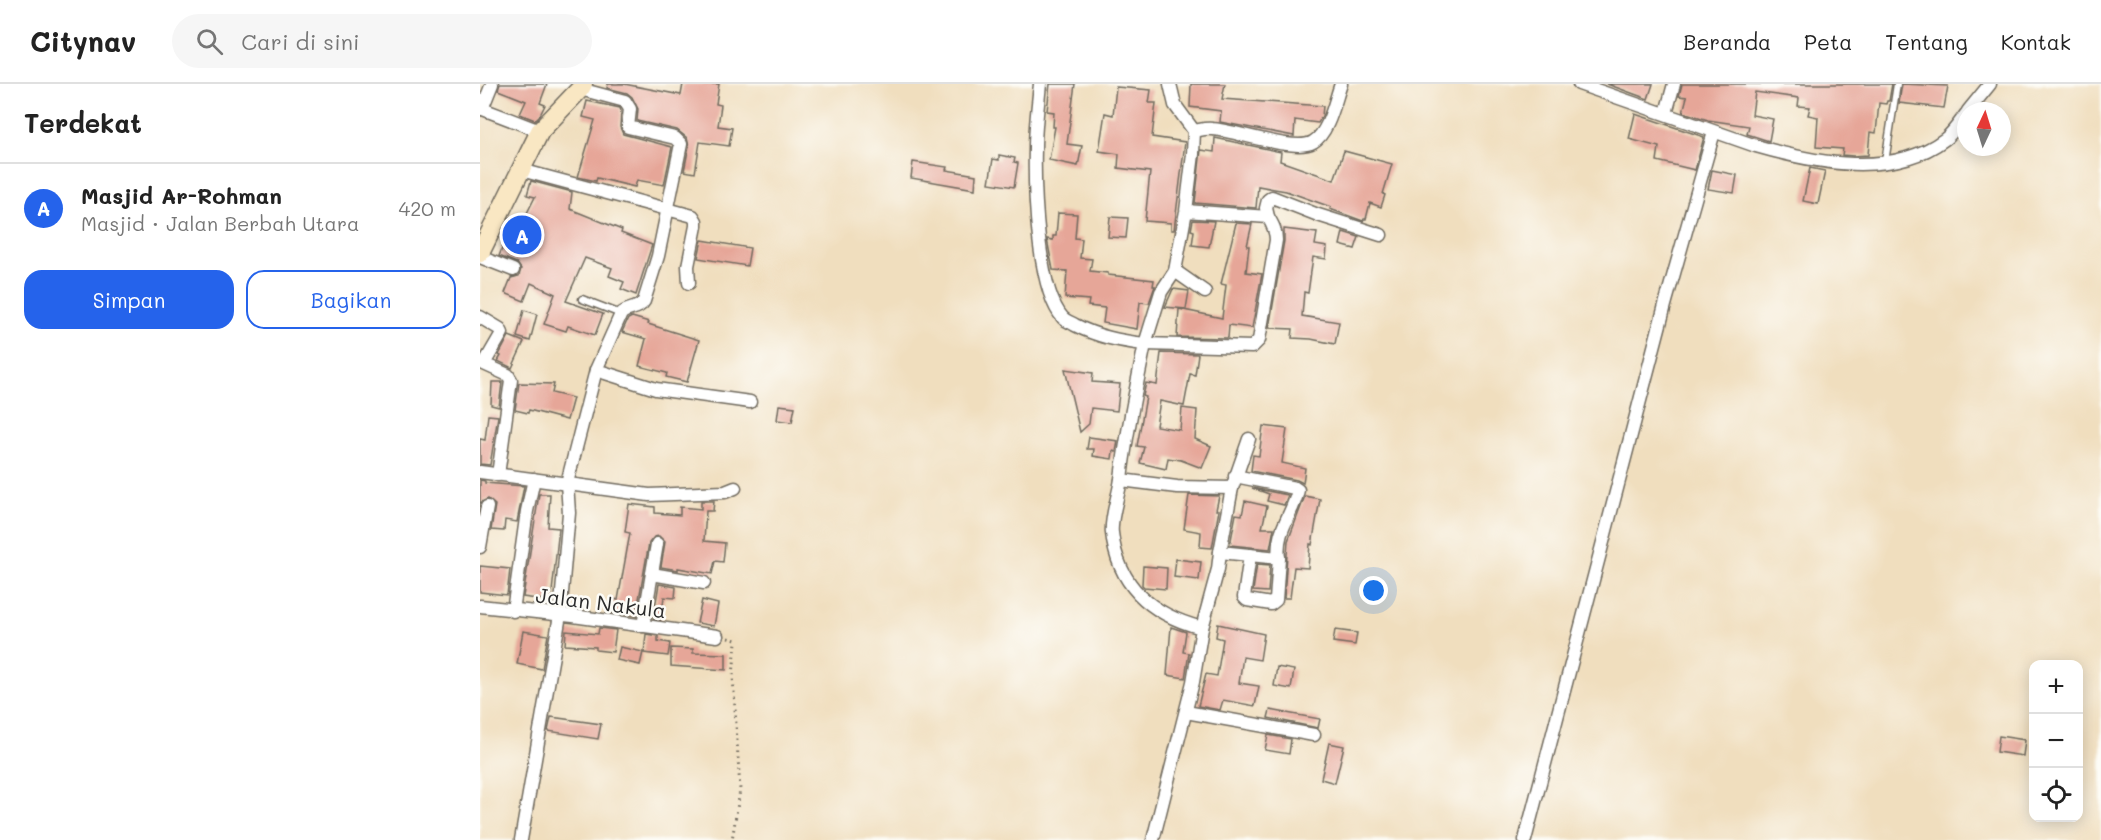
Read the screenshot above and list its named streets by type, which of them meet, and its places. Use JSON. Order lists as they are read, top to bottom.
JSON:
{
  "streets": {
    "street": ["Jalan Nakula"]
  },
  "north": "top",
  "page": {
    "header": "Citynav",
    "search": "Cari di sini",
    "nav": [
      "Beranda",
      "Peta",
      "Tentang",
      "Kontak"
    ],
    "heading": "Terdekat",
    "list": [
      {
        "mark": "A",
        "name": "Masjid Ar-Rohman",
        "note": "Masjid · Jalan Berbah Utara",
        "value": "420 m"
      }
    ],
    "pins": "A",
    "buttons": ["Simpan", "Bagikan"],
    "map_buttons": ["+", "−"]
  }
}
